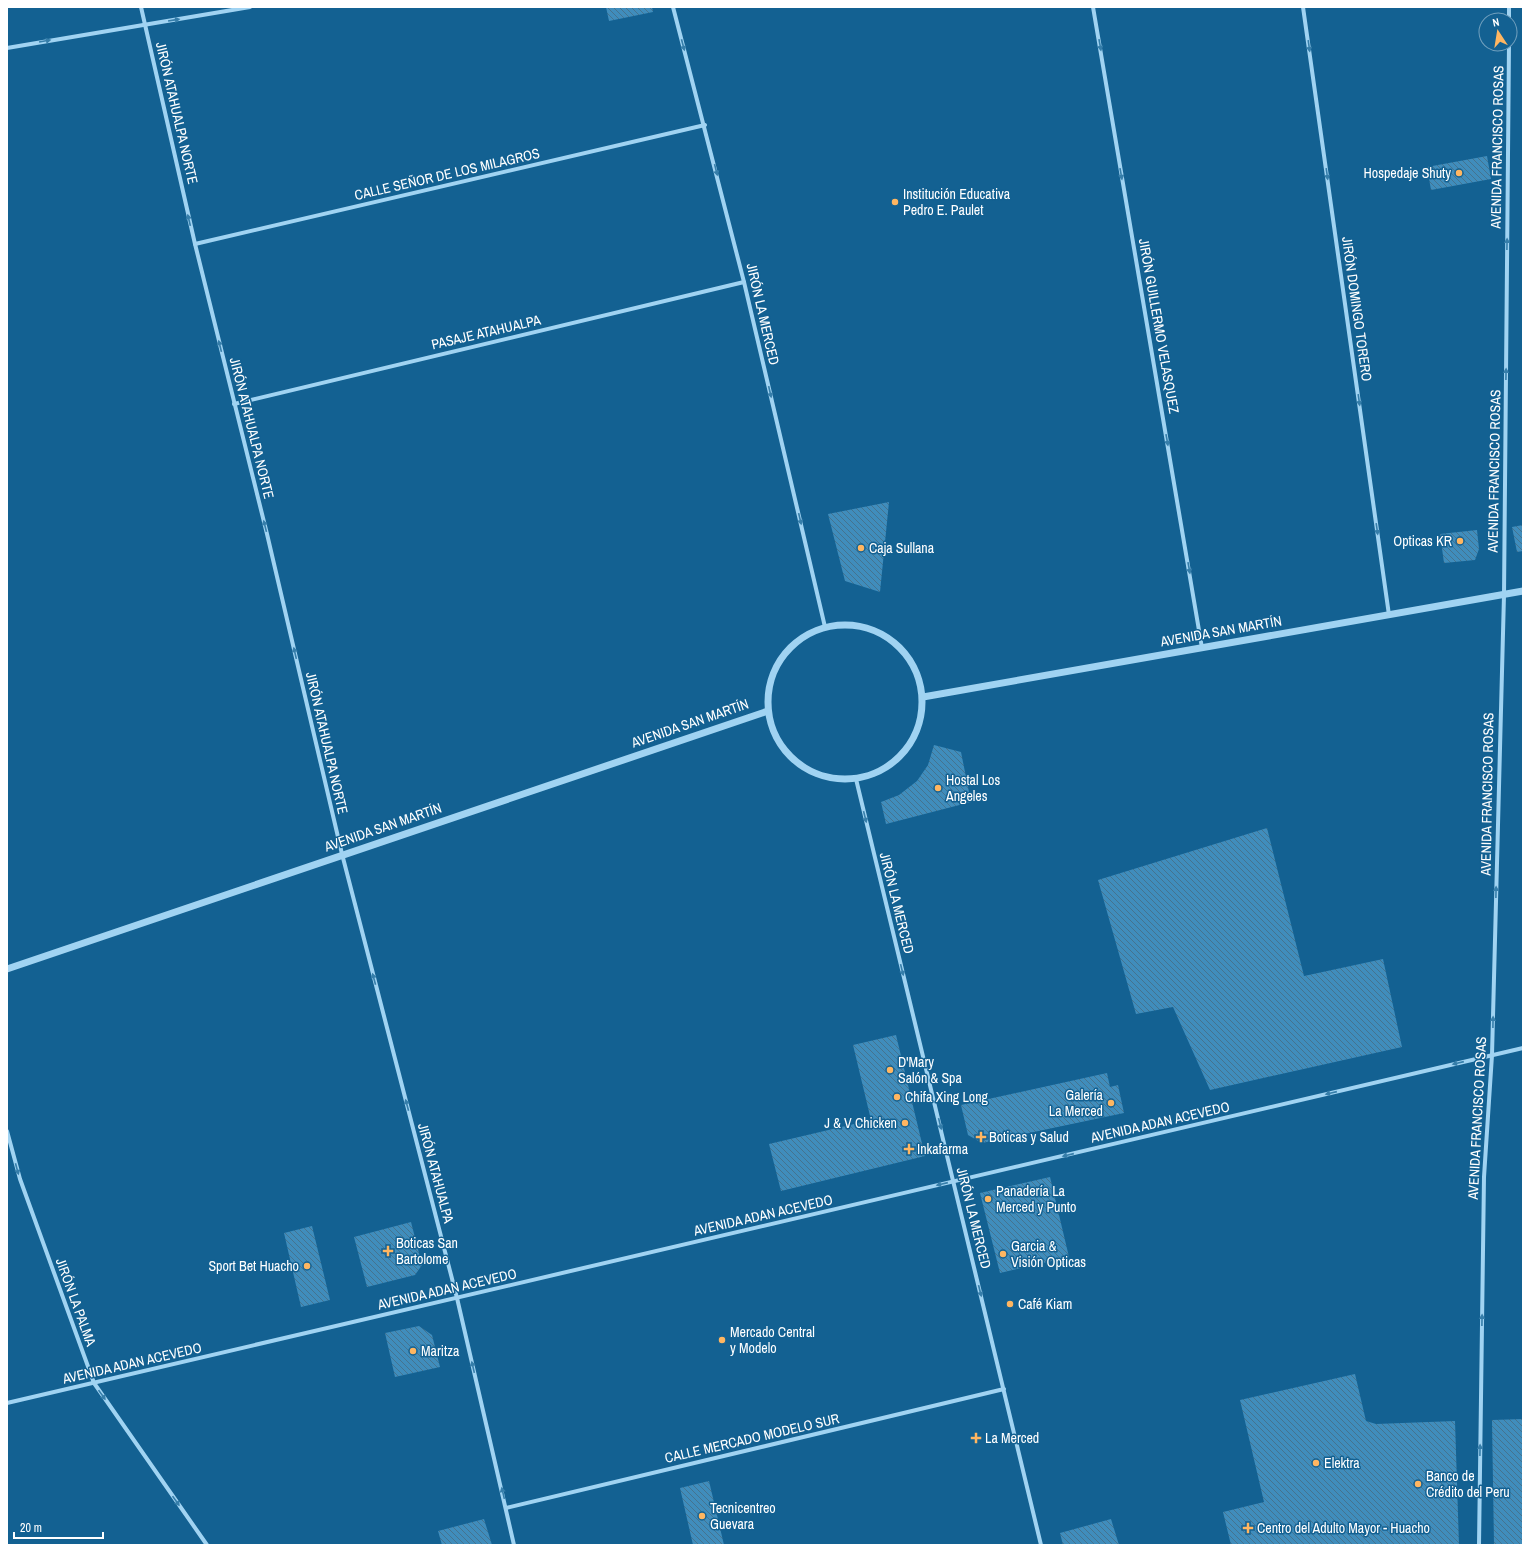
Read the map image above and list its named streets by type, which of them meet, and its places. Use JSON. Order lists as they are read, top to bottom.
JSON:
{
  "streets": {
    "street": [
      "JIRÓN ATAHUALPA NORTE",
      "AVENIDA FRANCISCO ROSAS",
      "CALLE SEÑOR DE LOS MILAGROS",
      "JIRÓN DOMINGO TORERO",
      "JIRÓN LA MERCED",
      "JIRÓN GUILLERMO VELASQUEZ",
      "PASAJE ATAHUALPA",
      "AVENIDA SAN MARTÍN",
      "AVENIDA ADAN ACEVEDO",
      "JIRÓN ATAHUALPA",
      "JIRÓN LA PALMA",
      "CALLE MERCADO MODELO SUR"
    ]
  },
  "crossings": [
    ["JIRÓN ATAHUALPA NORTE", "CALLE SEÑOR DE LOS MILAGROS"],
    ["JIRÓN ATAHUALPA NORTE", "PASAJE ATAHUALPA"],
    ["JIRÓN ATAHUALPA NORTE", "AVENIDA SAN MARTÍN"],
    ["JIRÓN ATAHUALPA NORTE", "JIRÓN ATAHUALPA"],
    ["AVENIDA FRANCISCO ROSAS", "AVENIDA SAN MARTÍN"],
    ["AVENIDA FRANCISCO ROSAS", "AVENIDA ADAN ACEVEDO"],
    ["CALLE SEÑOR DE LOS MILAGROS", "JIRÓN LA MERCED"],
    ["JIRÓN DOMINGO TORERO", "AVENIDA SAN MARTÍN"],
    ["JIRÓN LA MERCED", "PASAJE ATAHUALPA"],
    ["JIRÓN LA MERCED", "AVENIDA ADAN ACEVEDO"],
    ["JIRÓN LA MERCED", "CALLE MERCADO MODELO SUR"],
    ["JIRÓN GUILLERMO VELASQUEZ", "AVENIDA SAN MARTÍN"],
    ["AVENIDA SAN MARTÍN", "JIRÓN ATAHUALPA"],
    ["AVENIDA ADAN ACEVEDO", "JIRÓN ATAHUALPA"],
    ["AVENIDA ADAN ACEVEDO", "JIRÓN LA PALMA"],
    ["JIRÓN ATAHUALPA", "CALLE MERCADO MODELO SUR"]
  ],
  "one_way": [
    "JIRÓN ATAHUALPA NORTE",
    "AVENIDA FRANCISCO ROSAS",
    "JIRÓN DOMINGO TORERO",
    "JIRÓN LA MERCED",
    "JIRÓN GUILLERMO VELASQUEZ",
    "AVENIDA ADAN ACEVEDO",
    "JIRÓN ATAHUALPA",
    "JIRÓN LA PALMA"
  ],
  "places": {
    "other": [
      "Hospedaje Shuty",
      "Institución Educativa Pedro E. Paulet",
      "Opticas KR",
      "Caja Sullana",
      "Hostal Los Angeles",
      "D'Mary Salón & Spa",
      "Chifa Xing Long",
      "Galería La Merced",
      "J & V Chicken",
      "Panadería La Merced y Punto",
      "Garcia & Visión Opticas",
      "Sport Bet Huacho",
      "Café Kiam",
      "Mercado Central y Modelo",
      "Maritza",
      "Elektra",
      "Banco de Crédito del Peru",
      "Tecnicentreo Guevara"
    ],
    "health": [
      "Boticas y Salud",
      "Inkafarma",
      "Boticas San Bartolome",
      "La Merced",
      "Centro del Adulto Mayor - Huacho"
    ]
  },
  "scale_bar": "20 m",
  "north": "top"
}
